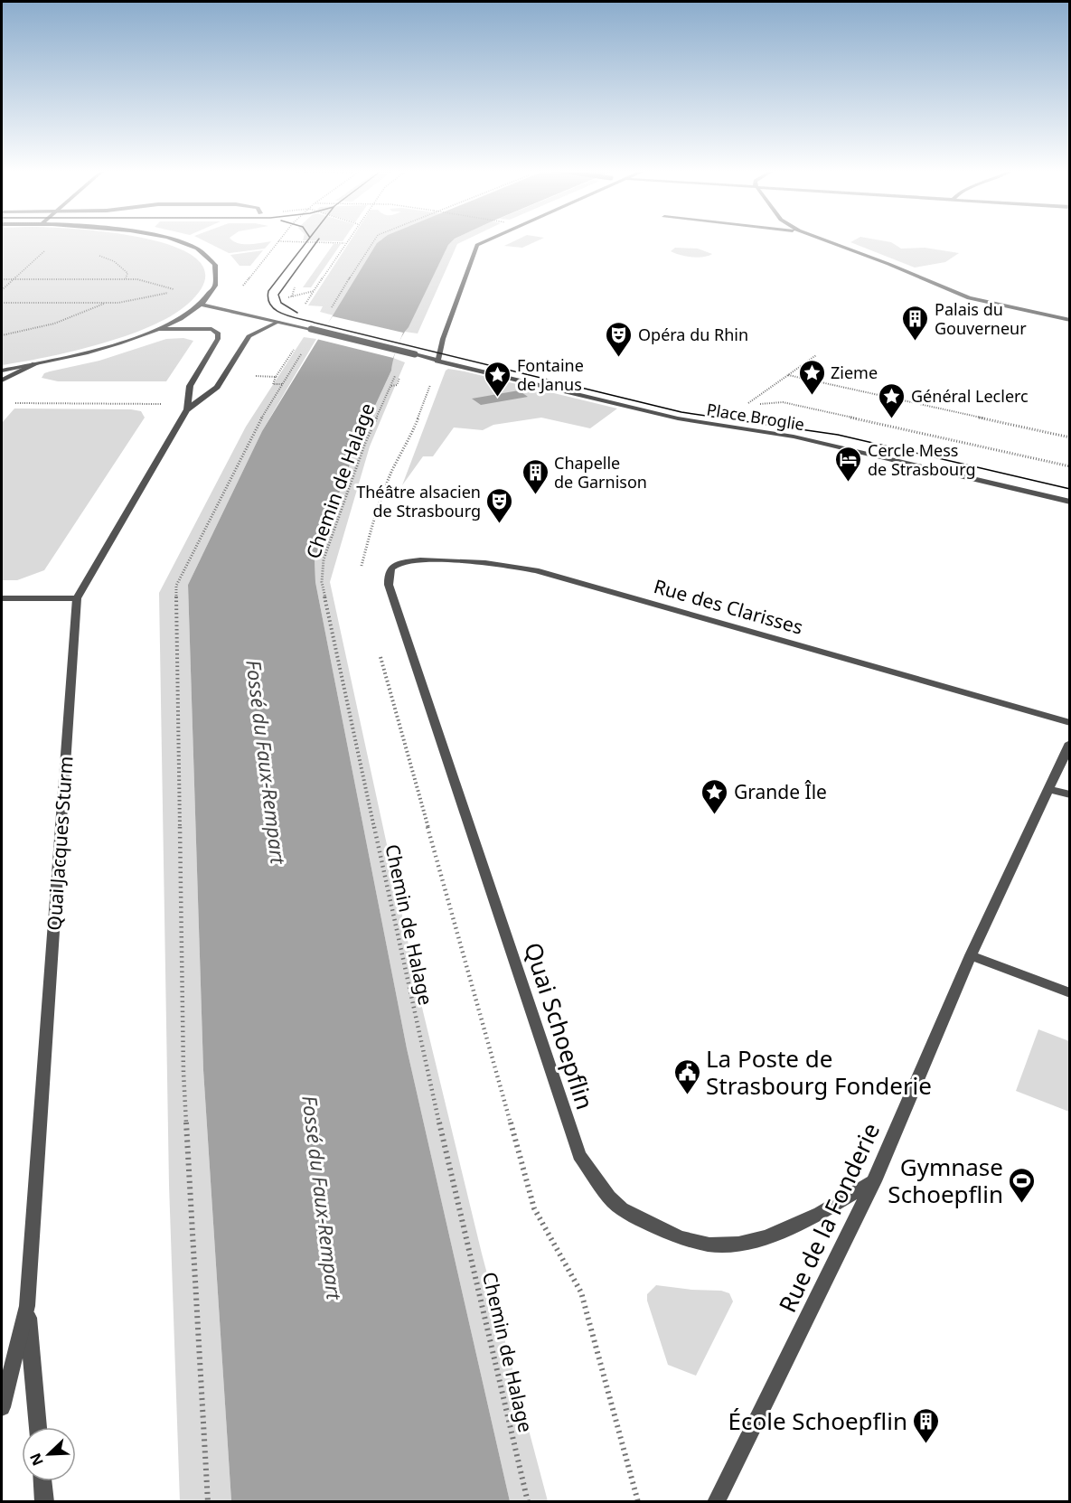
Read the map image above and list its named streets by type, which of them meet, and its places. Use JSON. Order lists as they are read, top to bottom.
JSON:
{
  "streets": {
    "street": [
      "Place Broglie",
      "Rue des Clarisses",
      "Quai Jacques Sturm",
      "Quai Schoepflin",
      "Rue de la Fonderie"
    ],
    "path": ["Chemin de Halage"]
  },
  "crossings": [
    ["Rue des Clarisses", "Quai Schoepflin"],
    ["Quai Schoepflin", "Rue de la Fonderie"]
  ],
  "water": ["Fossé du Faux-Rempart"],
  "places": {
    "building": ["Palais du Gouverneur", "Chapelle de Garnison", "École Schoepflin"],
    "theatre": ["Opéra du Rhin", "Théâtre alsacien de Strasbourg"],
    "place": [
      "Zieme",
      "Fontaine de Janus",
      "Général Leclerc",
      "Grande Île"
    ],
    "hotel": ["Cercle Mess de Strasbourg"],
    "public building": ["La Poste de Strasbourg Fonderie"],
    "sports": ["Gymnase Schoepflin"]
  },
  "north": "bottom left"
}
